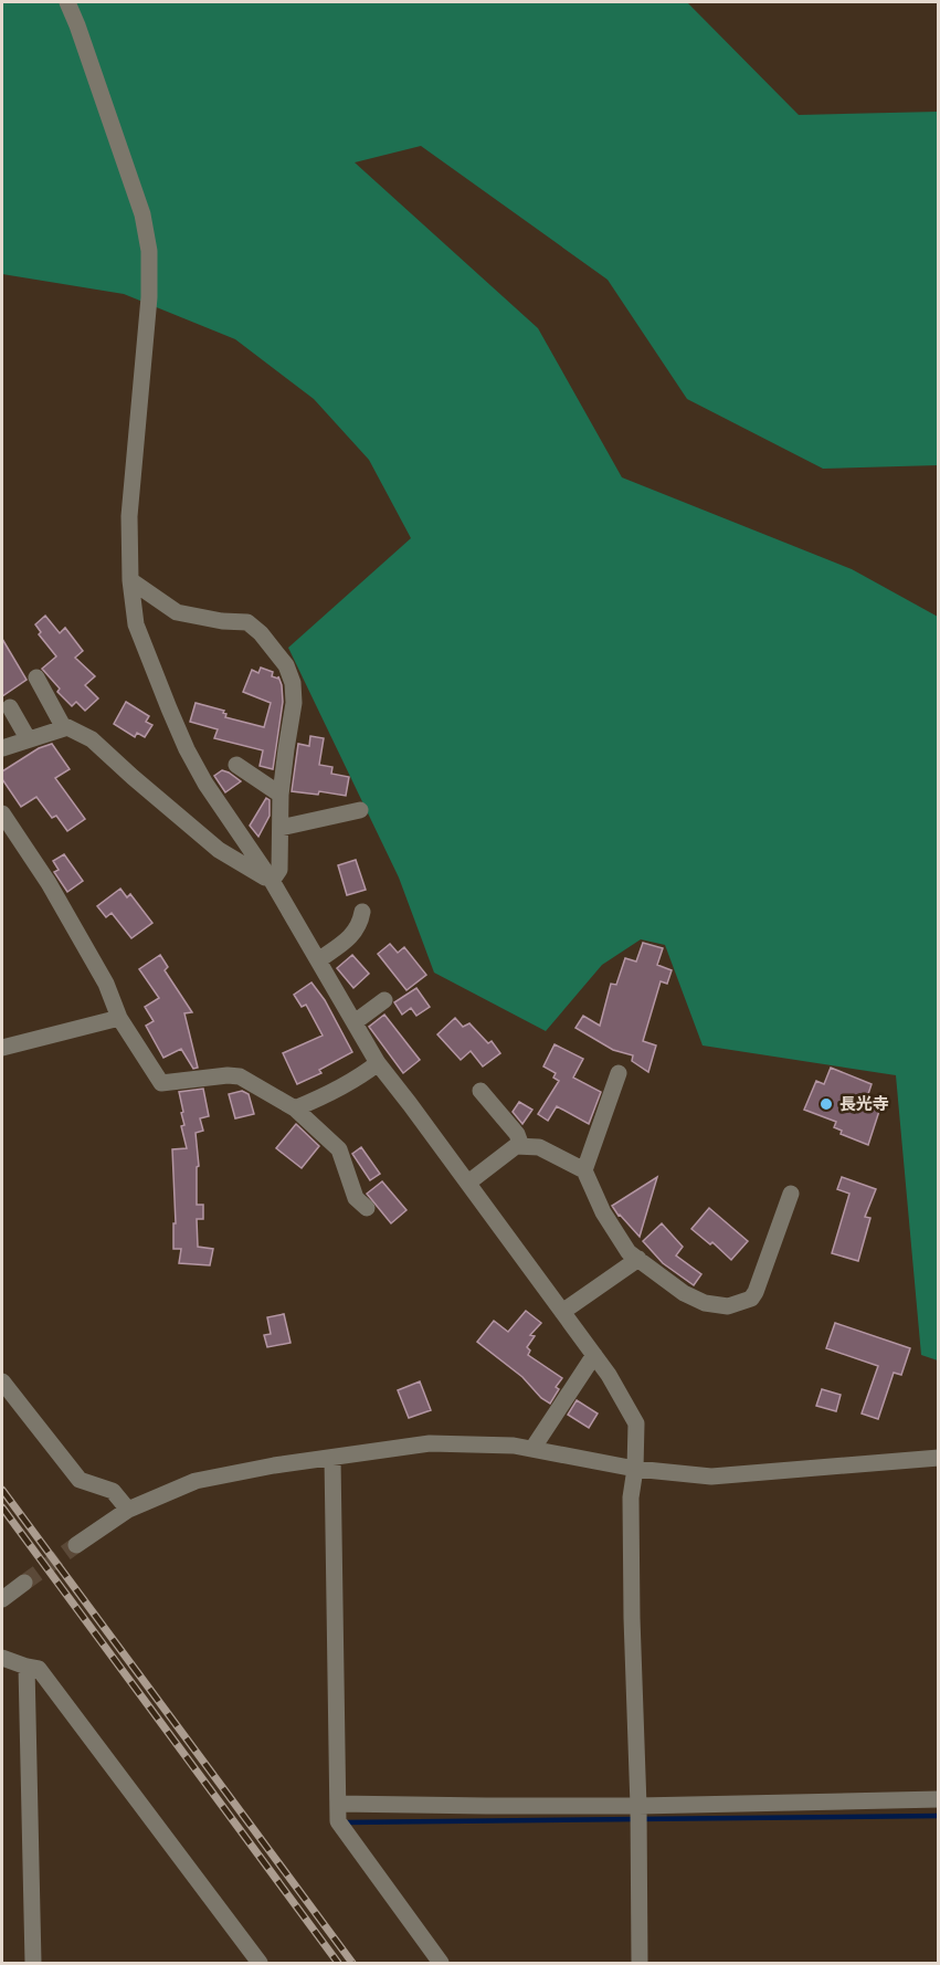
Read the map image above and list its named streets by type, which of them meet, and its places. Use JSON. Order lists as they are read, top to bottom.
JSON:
{
  "places": ["長光寺"]
}
